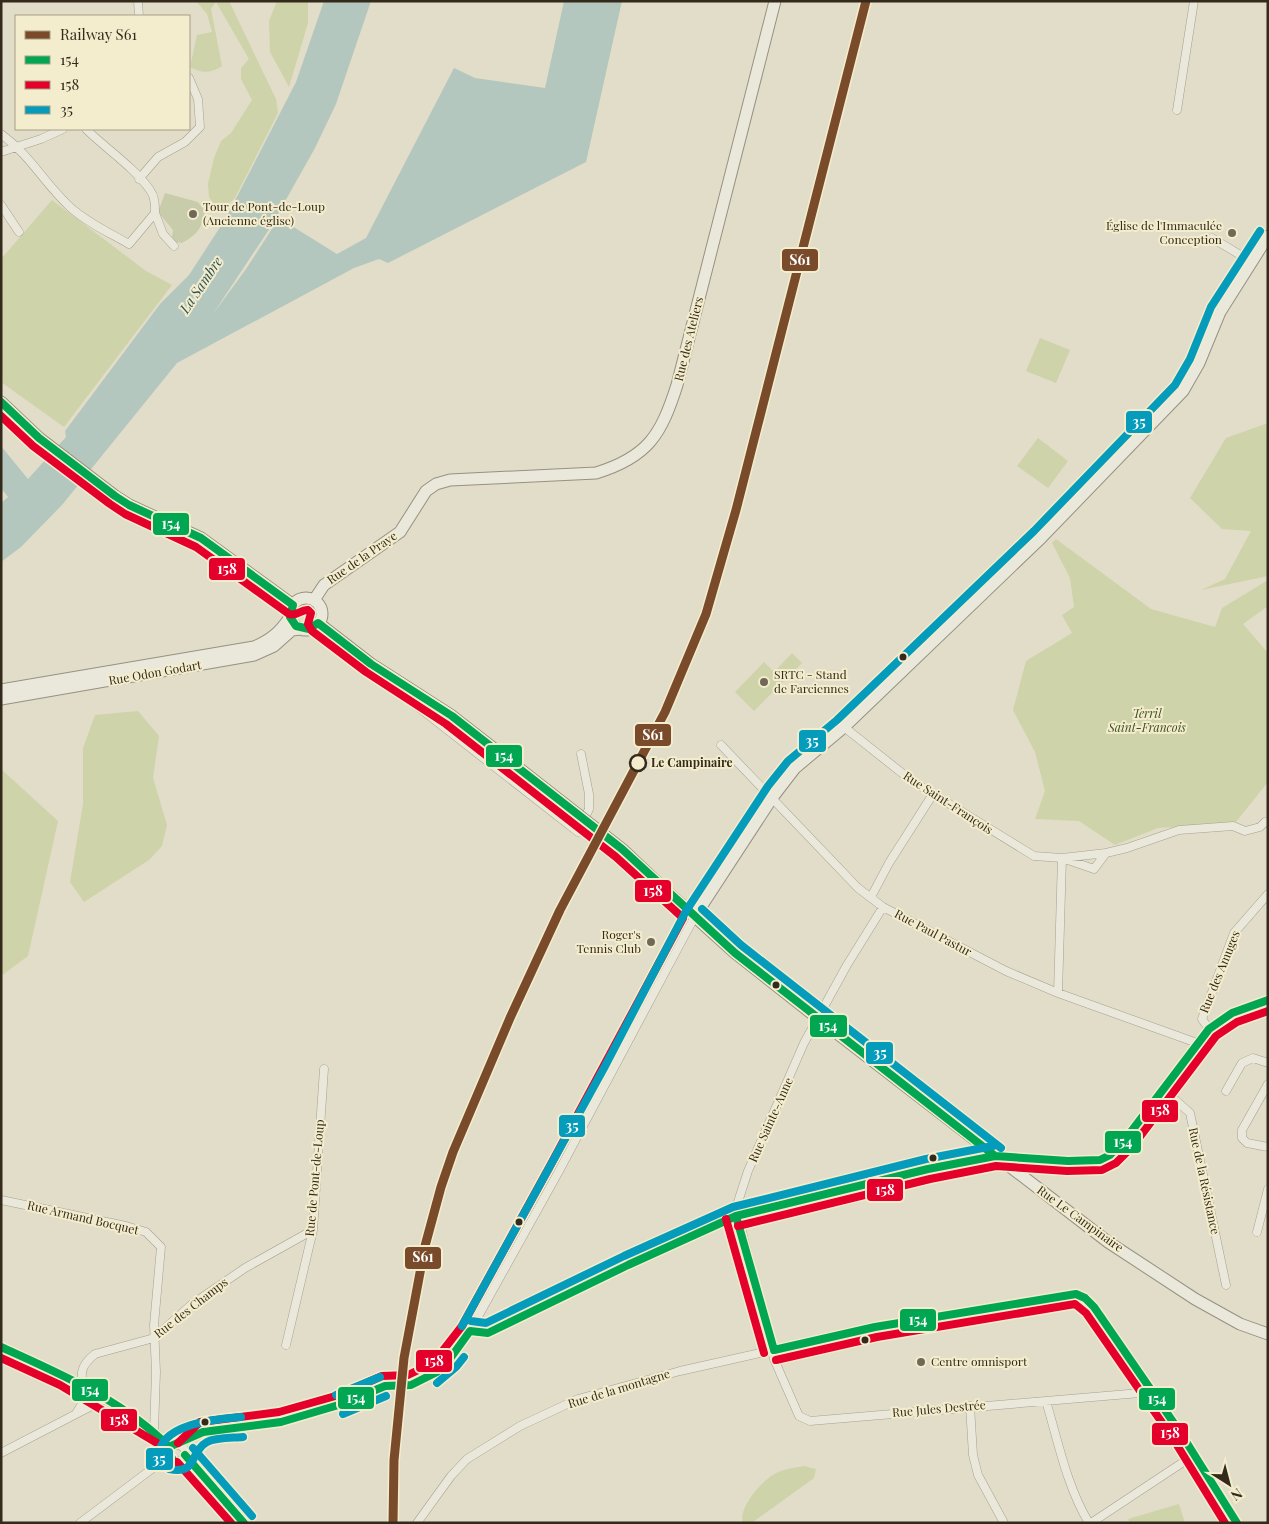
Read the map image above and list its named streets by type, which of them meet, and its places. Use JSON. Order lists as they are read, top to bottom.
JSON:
{
  "streets": {
    "main road": [
      "Rue des Ateliers",
      "Rue de la Praye",
      "Rue Odon Godart",
      "Rue Le Campinaire"
    ],
    "street": [
      "Rue Saint-François",
      "Rue Paul Pastur",
      "Rue des Amuges",
      "Rue Sainte-Anne",
      "Rue de Pont-de-Loup",
      "Rue de la Résistance",
      "Rue Armand Bocquet",
      "Rue des Champs",
      "Rue de la montagne",
      "Rue Jules Destrée"
    ]
  },
  "crossings": [
    ["Rue des Ateliers", "Rue de la Praye"],
    ["Rue de la Praye", "Rue Odon Godart"],
    ["Rue de la Praye", "Rue Le Campinaire"],
    ["Rue Odon Godart", "Rue Le Campinaire"],
    ["Rue Paul Pastur", "Rue Sainte-Anne"],
    ["Rue Sainte-Anne", "Rue Le Campinaire"],
    ["Rue Sainte-Anne", "Rue de la montagne"],
    ["Rue Sainte-Anne", "Rue Jules Destrée"],
    ["Rue de Pont-de-Loup", "Rue des Champs"],
    ["Rue Armand Bocquet", "Rue des Champs"],
    ["Rue de la montagne", "Rue Jules Destrée"]
  ],
  "water": ["La Sambre"],
  "parks": ["Terril Saint-Francois"],
  "places": [
    "Tour de Pont-de-Loup (Ancienne église)",
    "Église de l'Immaculée Conception",
    "SRTC - Stand de Farciennes",
    "Le Campinaire",
    "Roger's Tennis Club",
    "Centre omnisport"
  ],
  "lines": [
    "rail line S61",
    "transit line 35",
    "transit line 154",
    "transit line 158"
  ],
  "legend": [
    "Railway S61",
    "154",
    "158",
    "35"
  ],
  "north": "bottom right"
}
